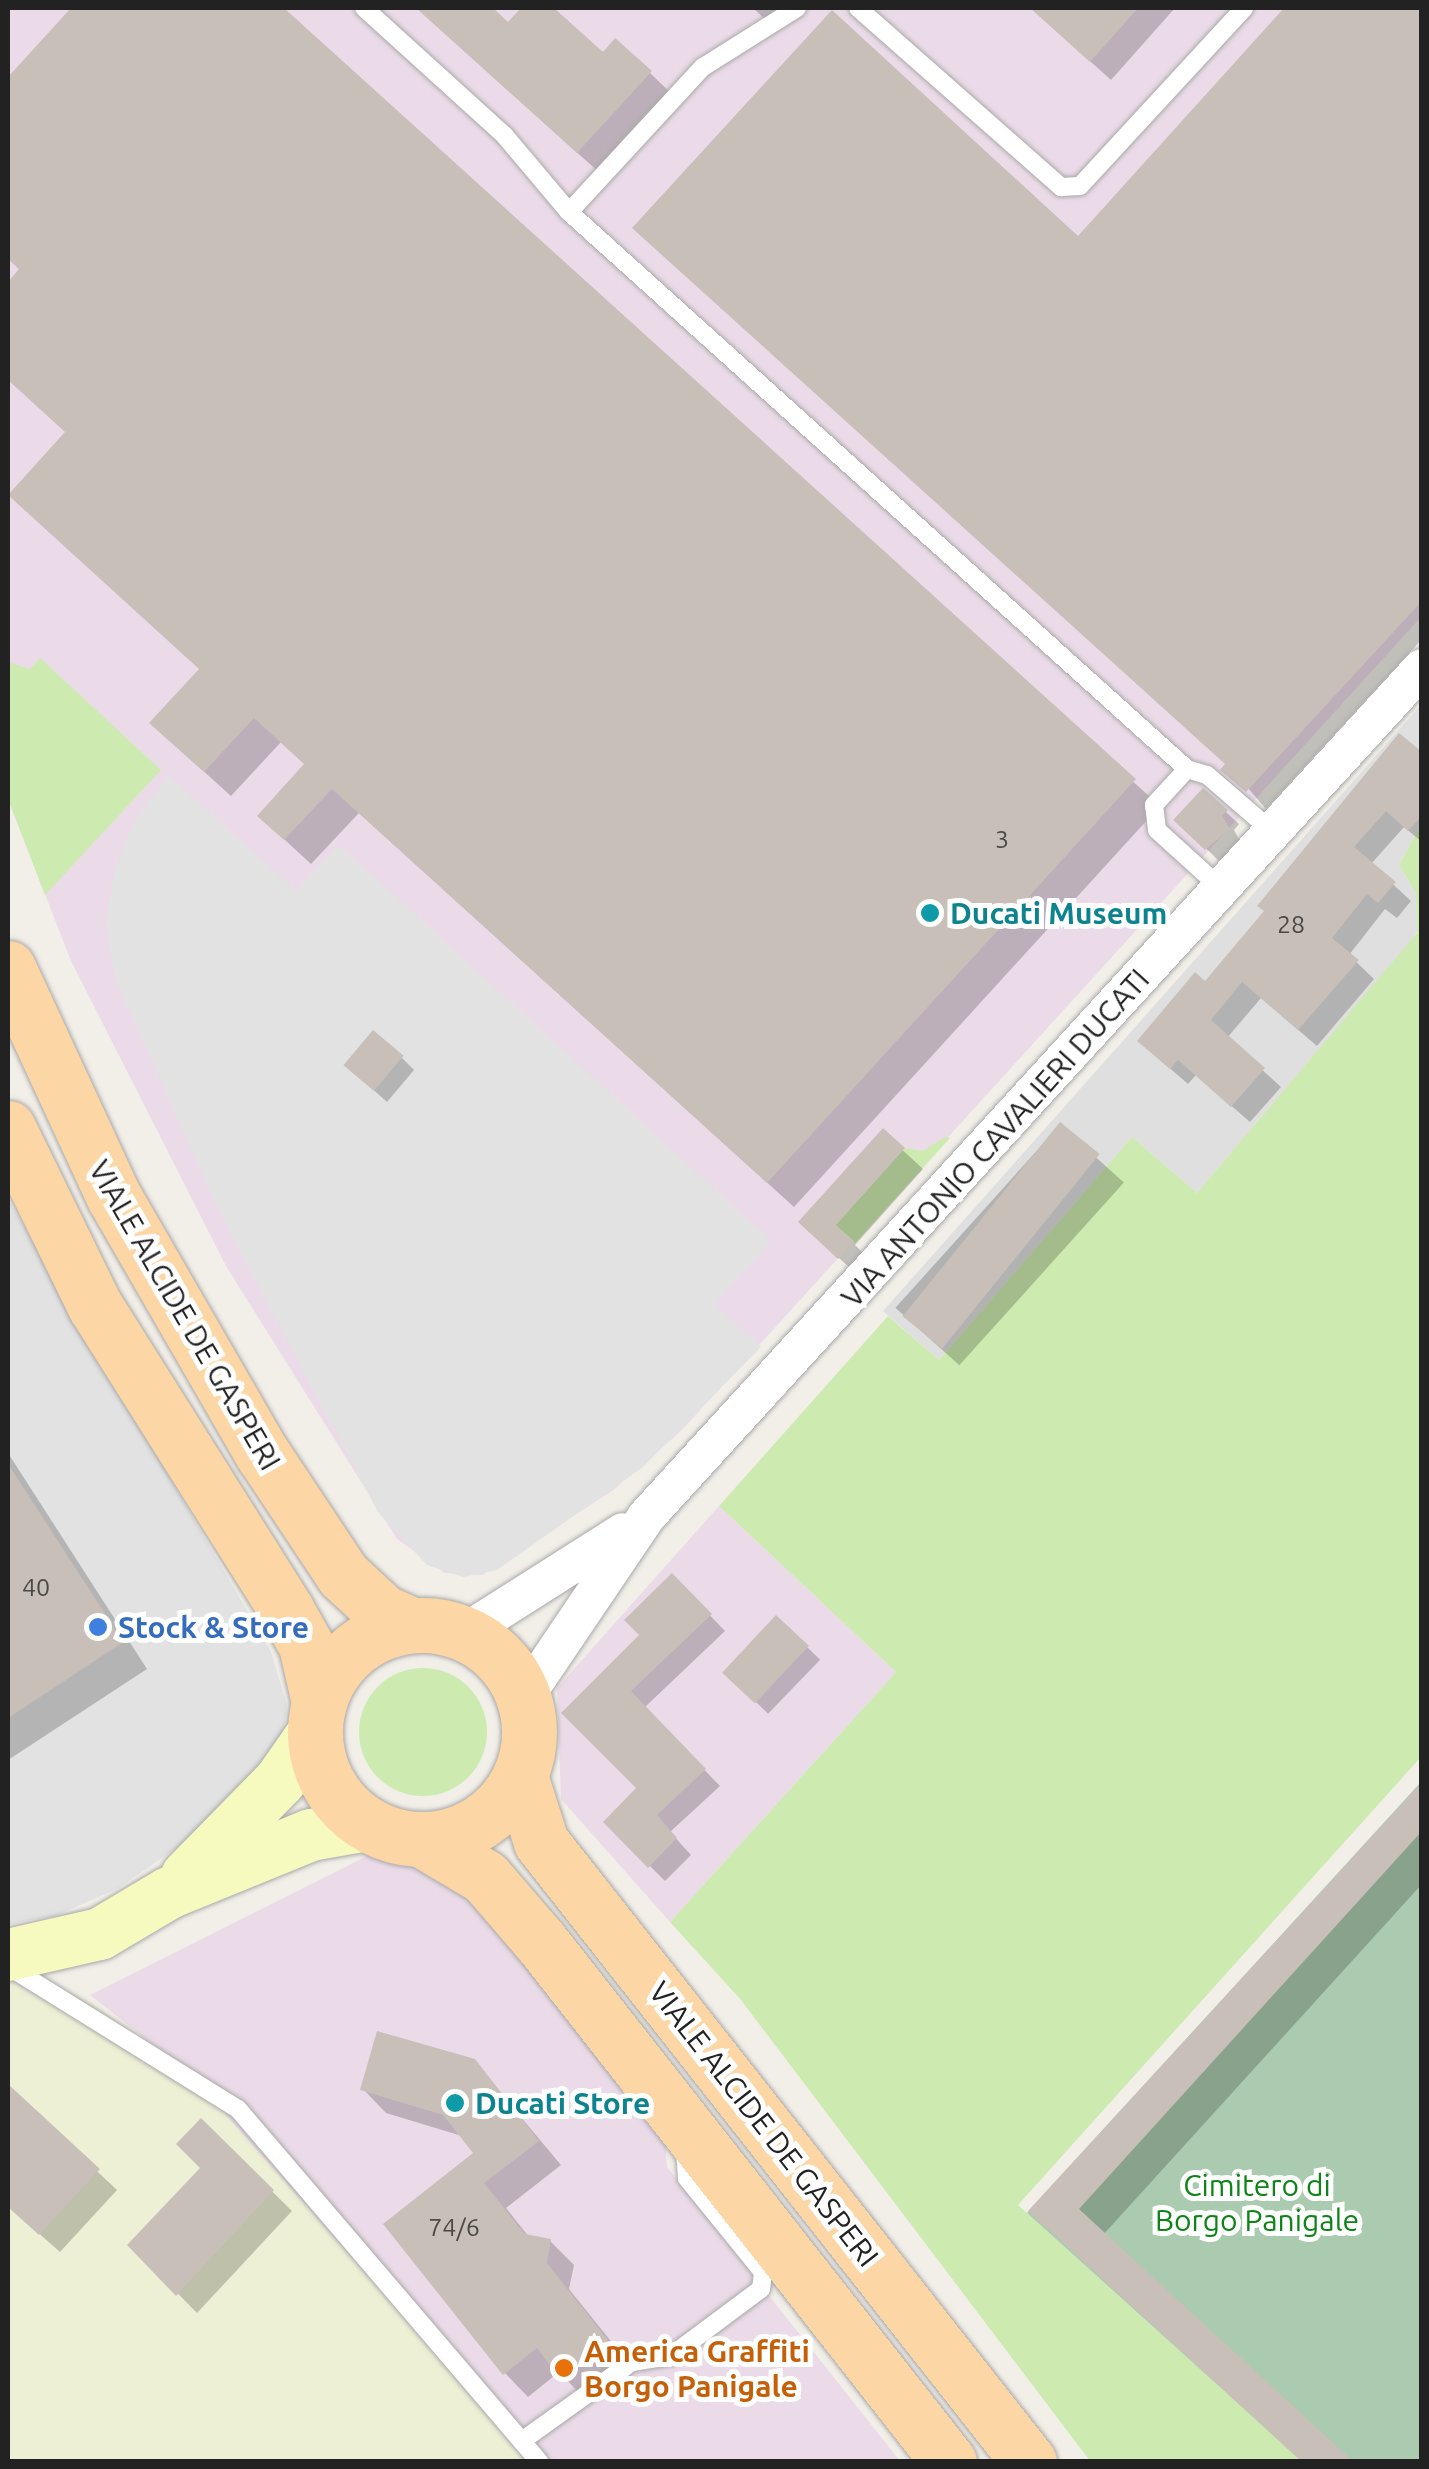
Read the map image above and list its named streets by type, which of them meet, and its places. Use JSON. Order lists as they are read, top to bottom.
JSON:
{
  "streets": {
    "main road": ["VIALE ALCIDE DE GASPERI"],
    "street": ["VIA ANTONIO CAVALIERI DUCATI"]
  },
  "crossings": [
    ["VIA ANTONIO CAVALIERI DUCATI", "VIALE ALCIDE DE GASPERI"]
  ],
  "parks": ["Cimitero di Borgo Panigale"],
  "places": [
    "Ducati Museum",
    "Stock & Store",
    "Ducati Store",
    "America Graffiti Borgo Panigale"
  ],
  "house_numbers": [
    "3",
    "28",
    "40",
    "74/6"
  ]
}
